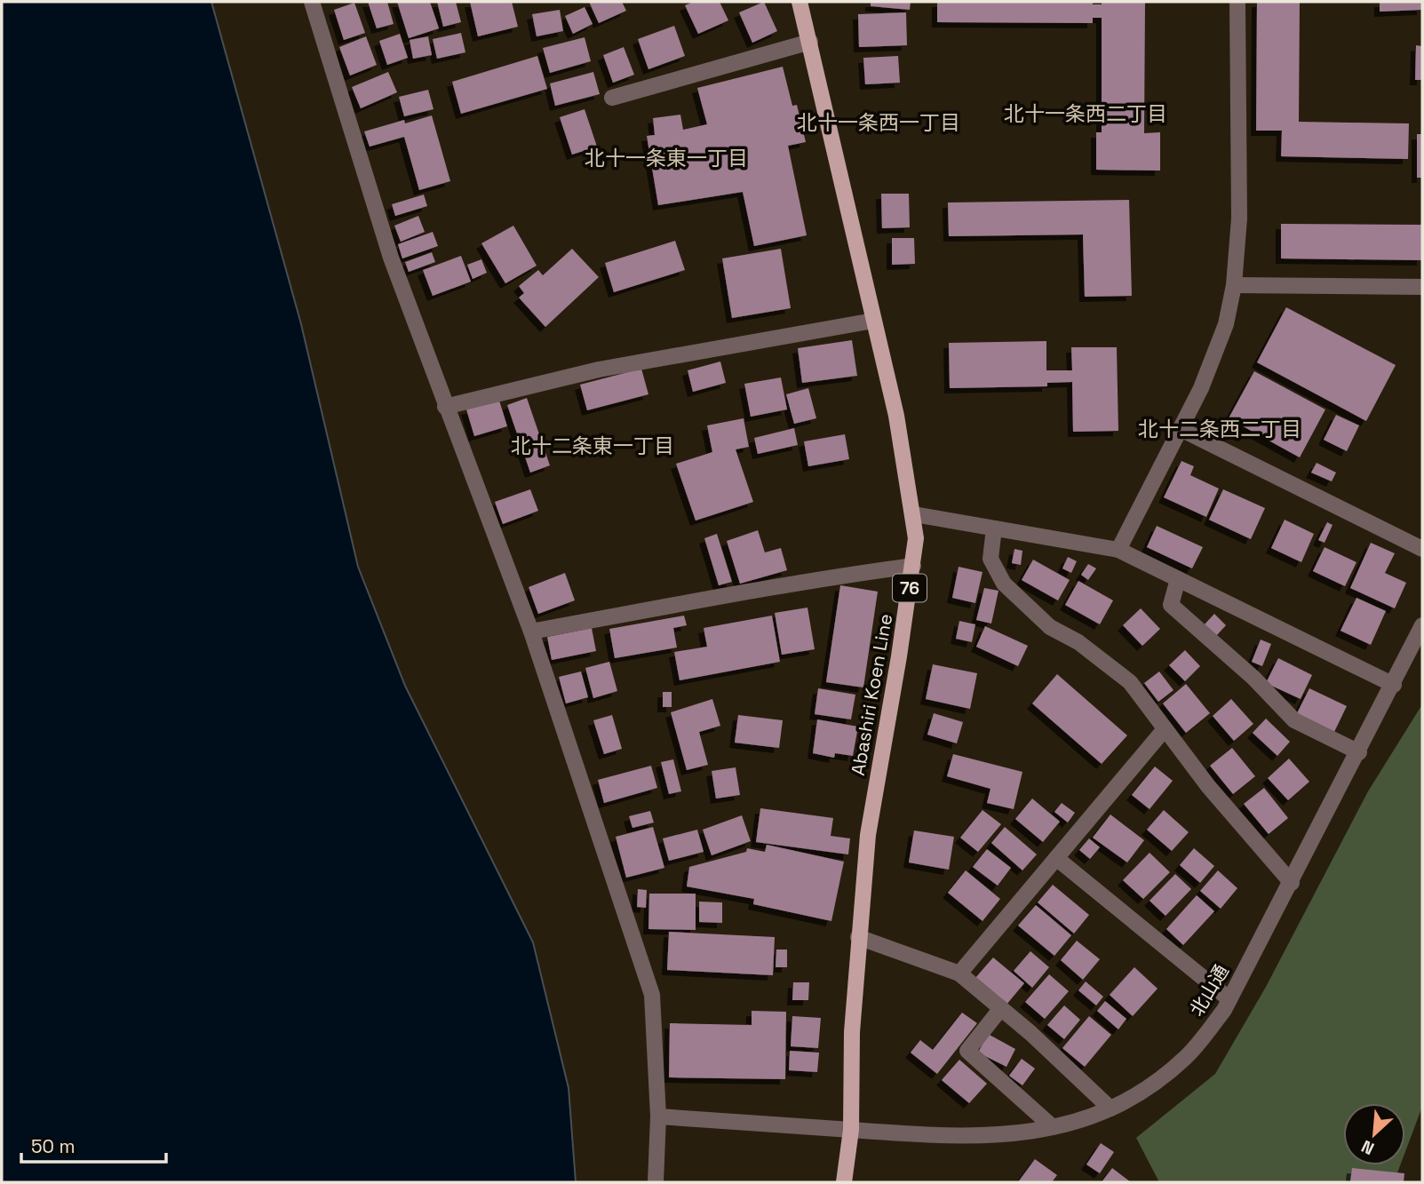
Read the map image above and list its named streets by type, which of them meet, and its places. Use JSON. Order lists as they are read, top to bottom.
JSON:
{
  "streets": {
    "main road": ["76", "Abashiri Koen Line"],
    "street": ["北山通"]
  },
  "crossings": [
    ["Abashiri Koen Line", "北山通"]
  ],
  "districts": [
    "北十一条西二丁目",
    "北十一条西一丁目",
    "北十一条東一丁目",
    "北十二条西二丁目",
    "北十二条東一丁目"
  ],
  "scale_bar": "50 m",
  "north": "bottom left"
}
